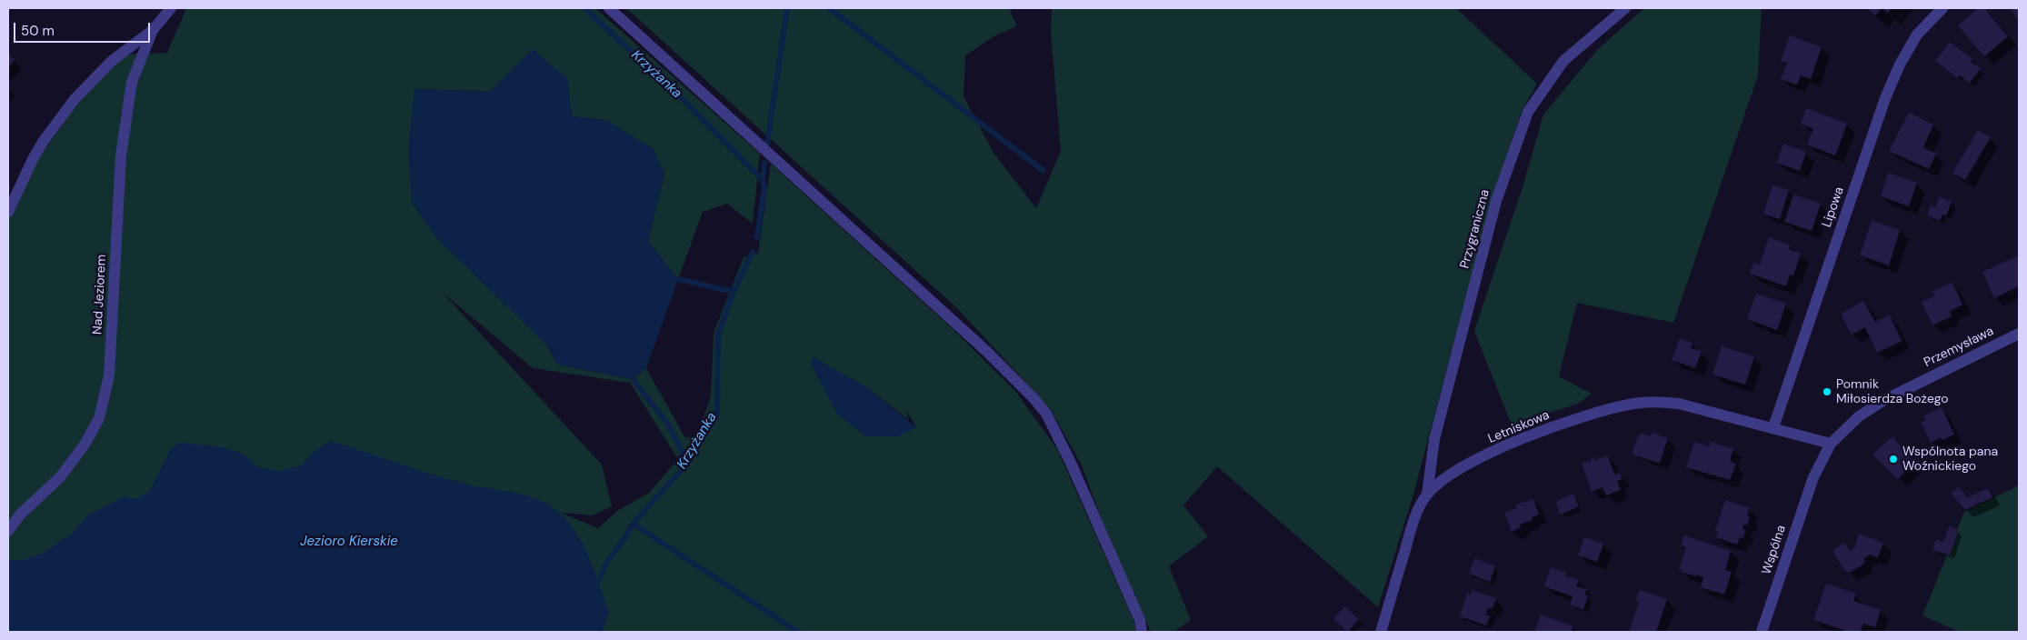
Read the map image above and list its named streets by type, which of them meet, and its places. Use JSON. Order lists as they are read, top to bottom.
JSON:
{
  "streets": {
    "street": [
      "Lipowa",
      "Przygraniczna",
      "Nad Jeziorem",
      "Przemysława",
      "Letniskowa",
      "Wspólna"
    ]
  },
  "crossings": [
    ["Lipowa", "Letniskowa"],
    ["Przygraniczna", "Letniskowa"],
    ["Przemysława", "Letniskowa"],
    ["Przemysława", "Wspólna"]
  ],
  "water": ["Krzyżanka", "Jezioro Kierskie"],
  "places": ["Pomnik Miłosierdza Bożego", "Wspólnota pana Woźnickiego"],
  "scale_bar": "50 m"
}
